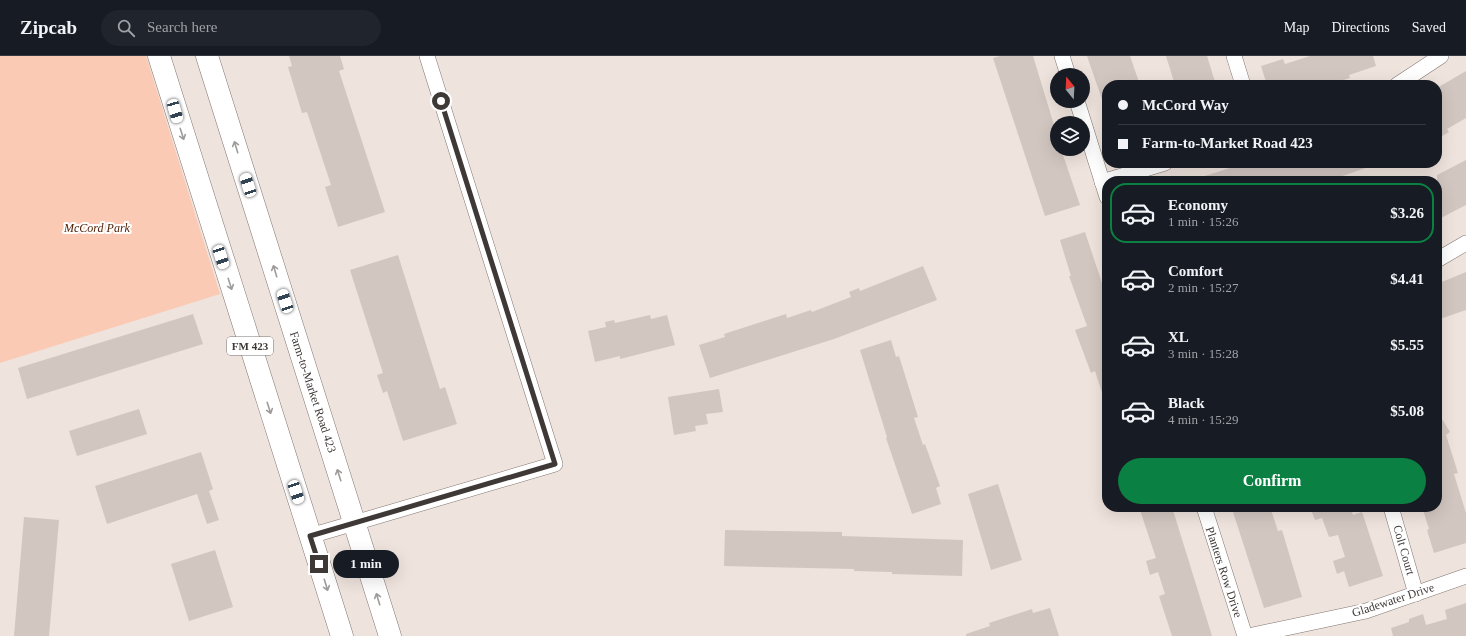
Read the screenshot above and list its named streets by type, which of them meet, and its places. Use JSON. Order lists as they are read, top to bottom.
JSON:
{
  "streets": {
    "main road": ["FM 423", "Farm-to-Market Road 423"],
    "street": ["Colt Court", "Planters Row Drive", "Gladewater Drive"]
  },
  "crossings": [
    ["Colt Court", "Gladewater Drive"]
  ],
  "parks": ["McCord Park"],
  "north": "top",
  "page": {
    "header": "Zipcab",
    "search": "Search here",
    "nav": ["Map", "Directions", "Saved"],
    "banner": ["McCord Way", "Farm-to-Market Road 423"],
    "list": [
      {
        "name": "Economy",
        "note": "1 min · 15:26",
        "value": "$3.26"
      },
      {
        "name": "Comfort",
        "note": "2 min · 15:27",
        "value": "$4.41"
      },
      {
        "name": "XL",
        "note": "3 min · 15:28",
        "value": "$5.55"
      },
      {
        "name": "Black",
        "note": "4 min · 15:29",
        "value": "$5.08"
      }
    ],
    "buttons": "Confirm",
    "bubble": "1 min"
  }
}
